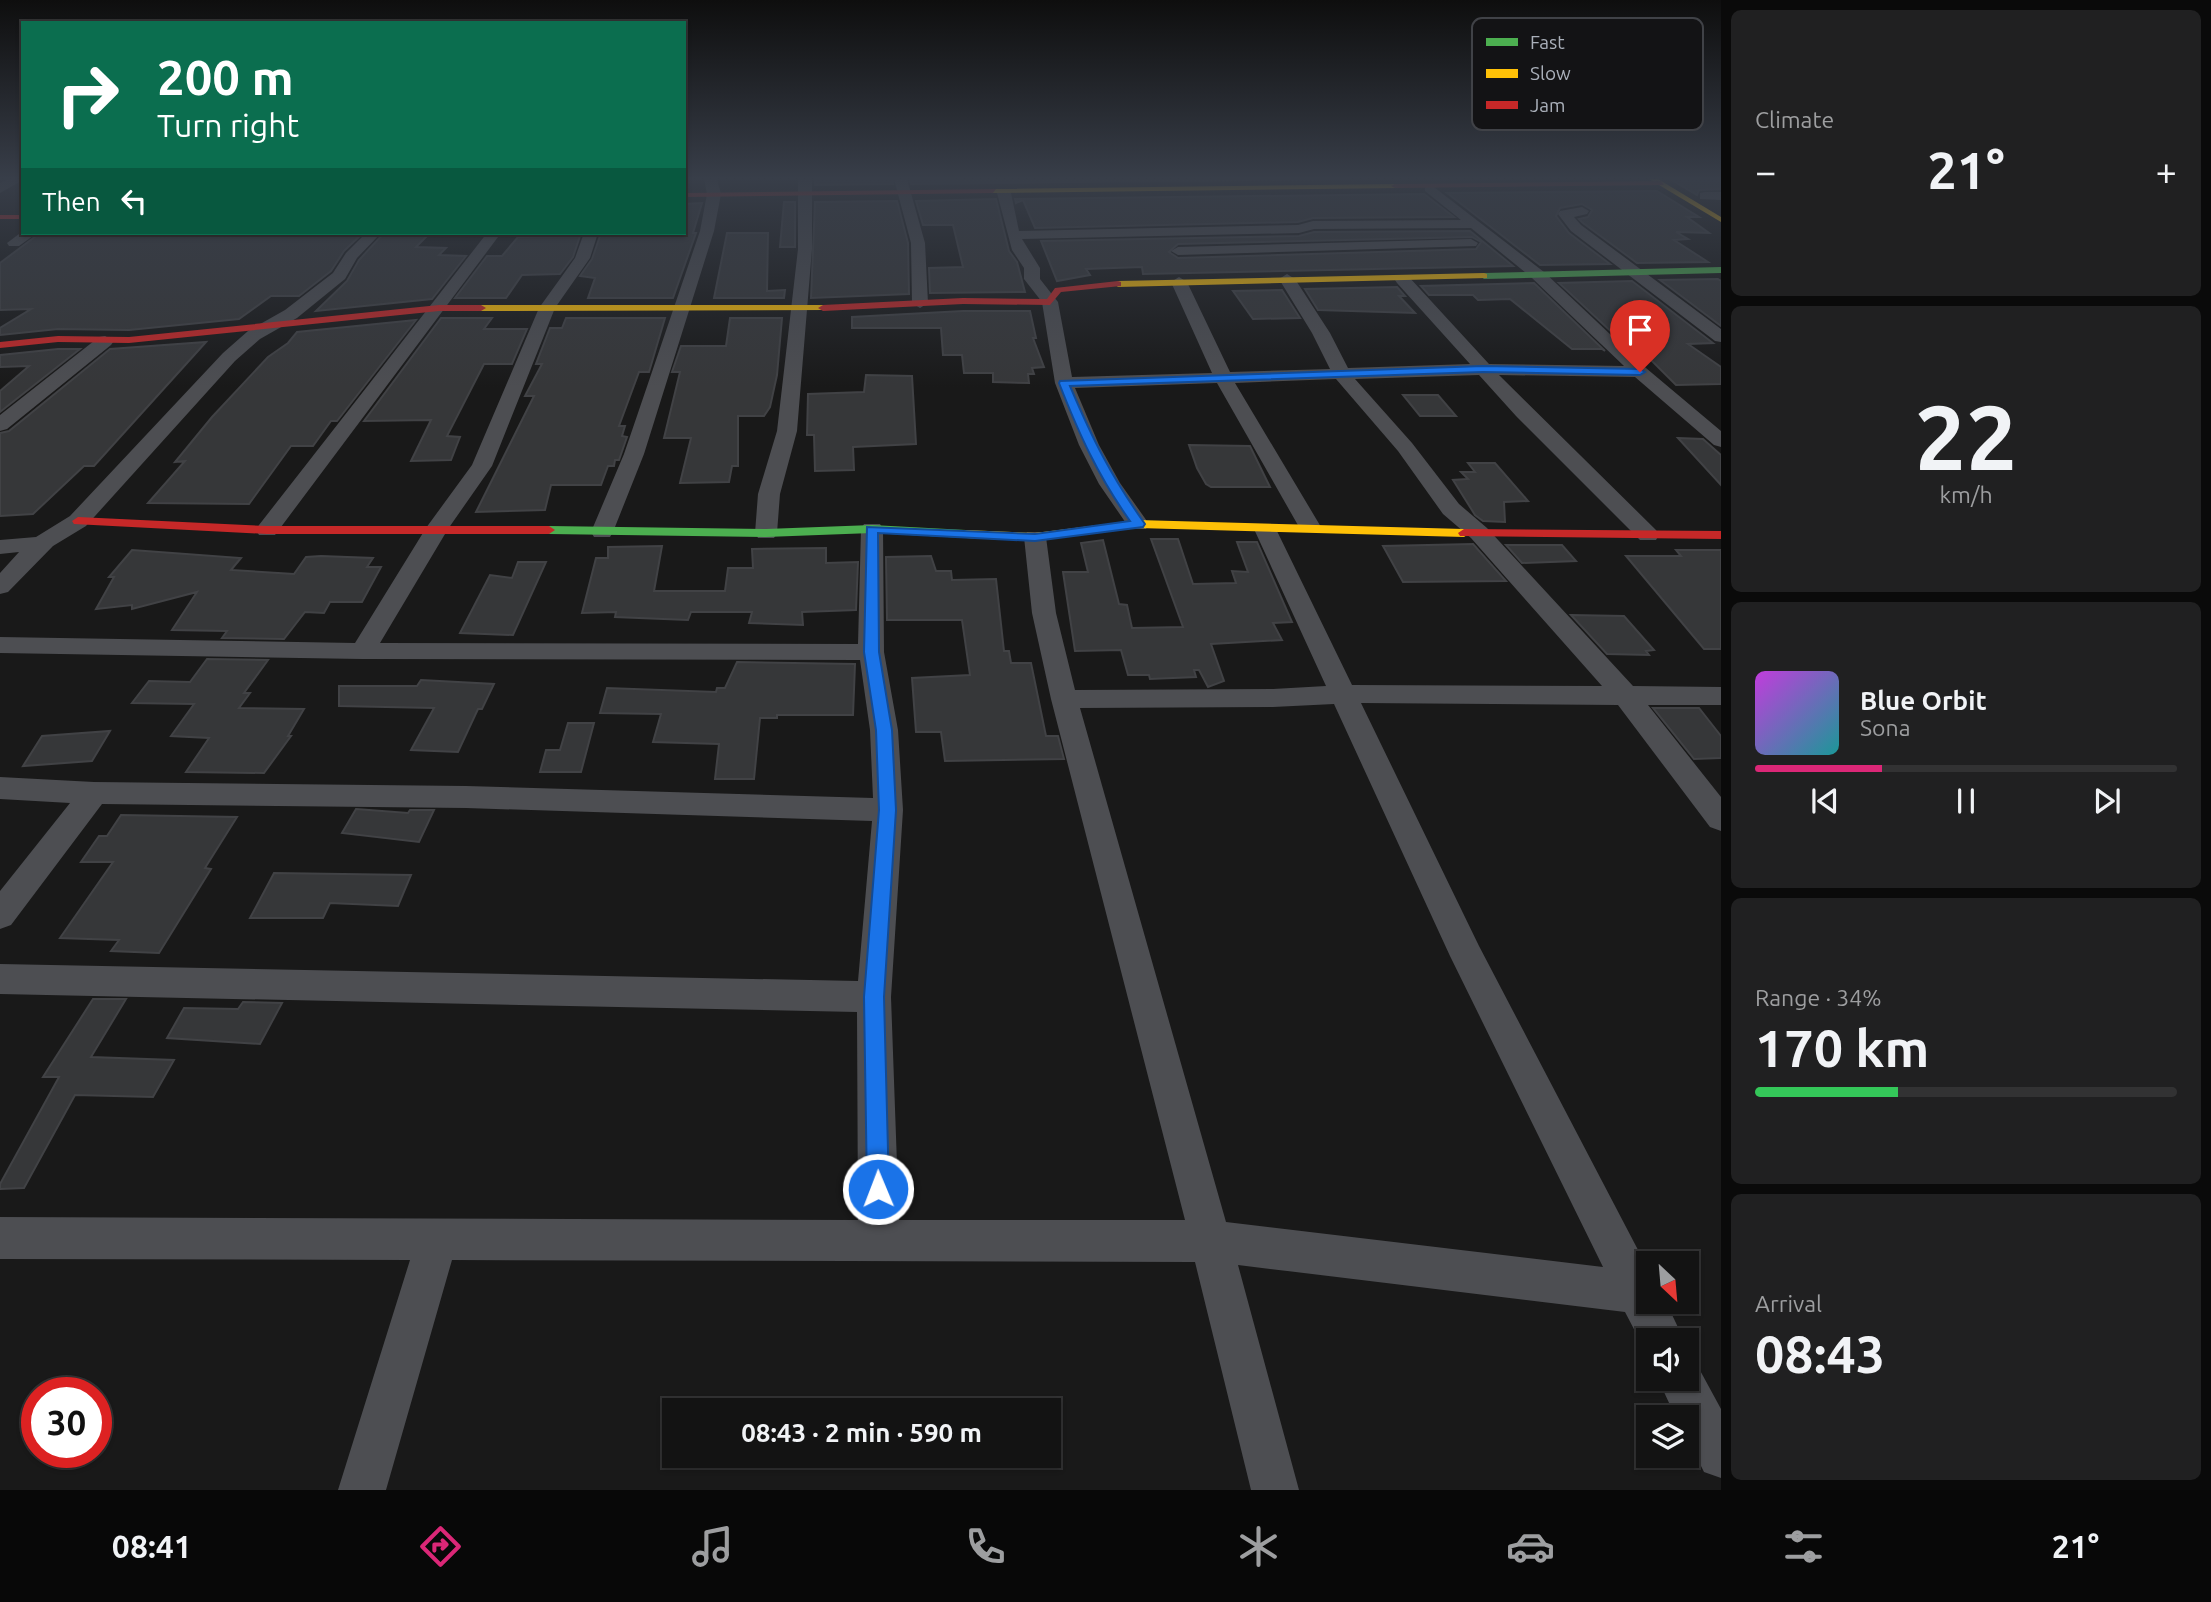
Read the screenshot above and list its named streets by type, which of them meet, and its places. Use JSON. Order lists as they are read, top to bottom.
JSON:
{
  "legend": ["Fast", "Slow", "Jam"],
  "north": "bottom right",
  "page": {
    "tile": [
      "Climate",
      ["22", "km/h"],
      ["Range · 34%", "170 km"],
      ["Arrival", "08:43"]
    ],
    "turn": ["200 m", "Turn right"],
    "heat": ["−", "21°", "+"],
    "then": "Then",
    "song": ["Blue Orbit", "Sona"],
    "limit": "30",
    "trip": "08:43 · 2 min · 590 m",
    "tabs": ["08:41", "21°"]
  }
}
